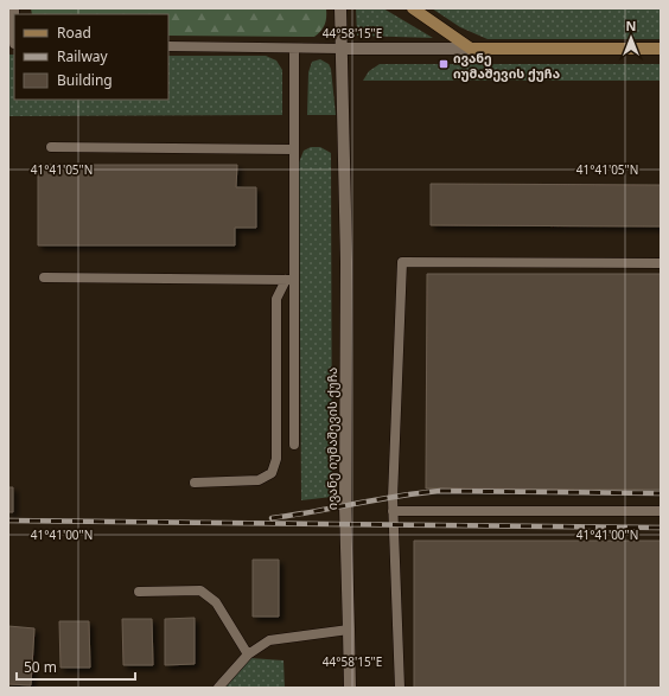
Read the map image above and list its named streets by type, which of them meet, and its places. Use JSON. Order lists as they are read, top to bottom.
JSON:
{
  "streets": {
    "street": ["ივანე იუმაშევის ქუჩა"]
  },
  "places": {
    "transit": ["ივანე იუმაშევის ქუჩა"]
  },
  "legend": ["Road", "Railway", "Building"],
  "scale_bar": "50 m",
  "north": "top",
  "coordinates": ["44°58'15\"E", "41°41'05\"N", "41°41'00\"N"]
}
